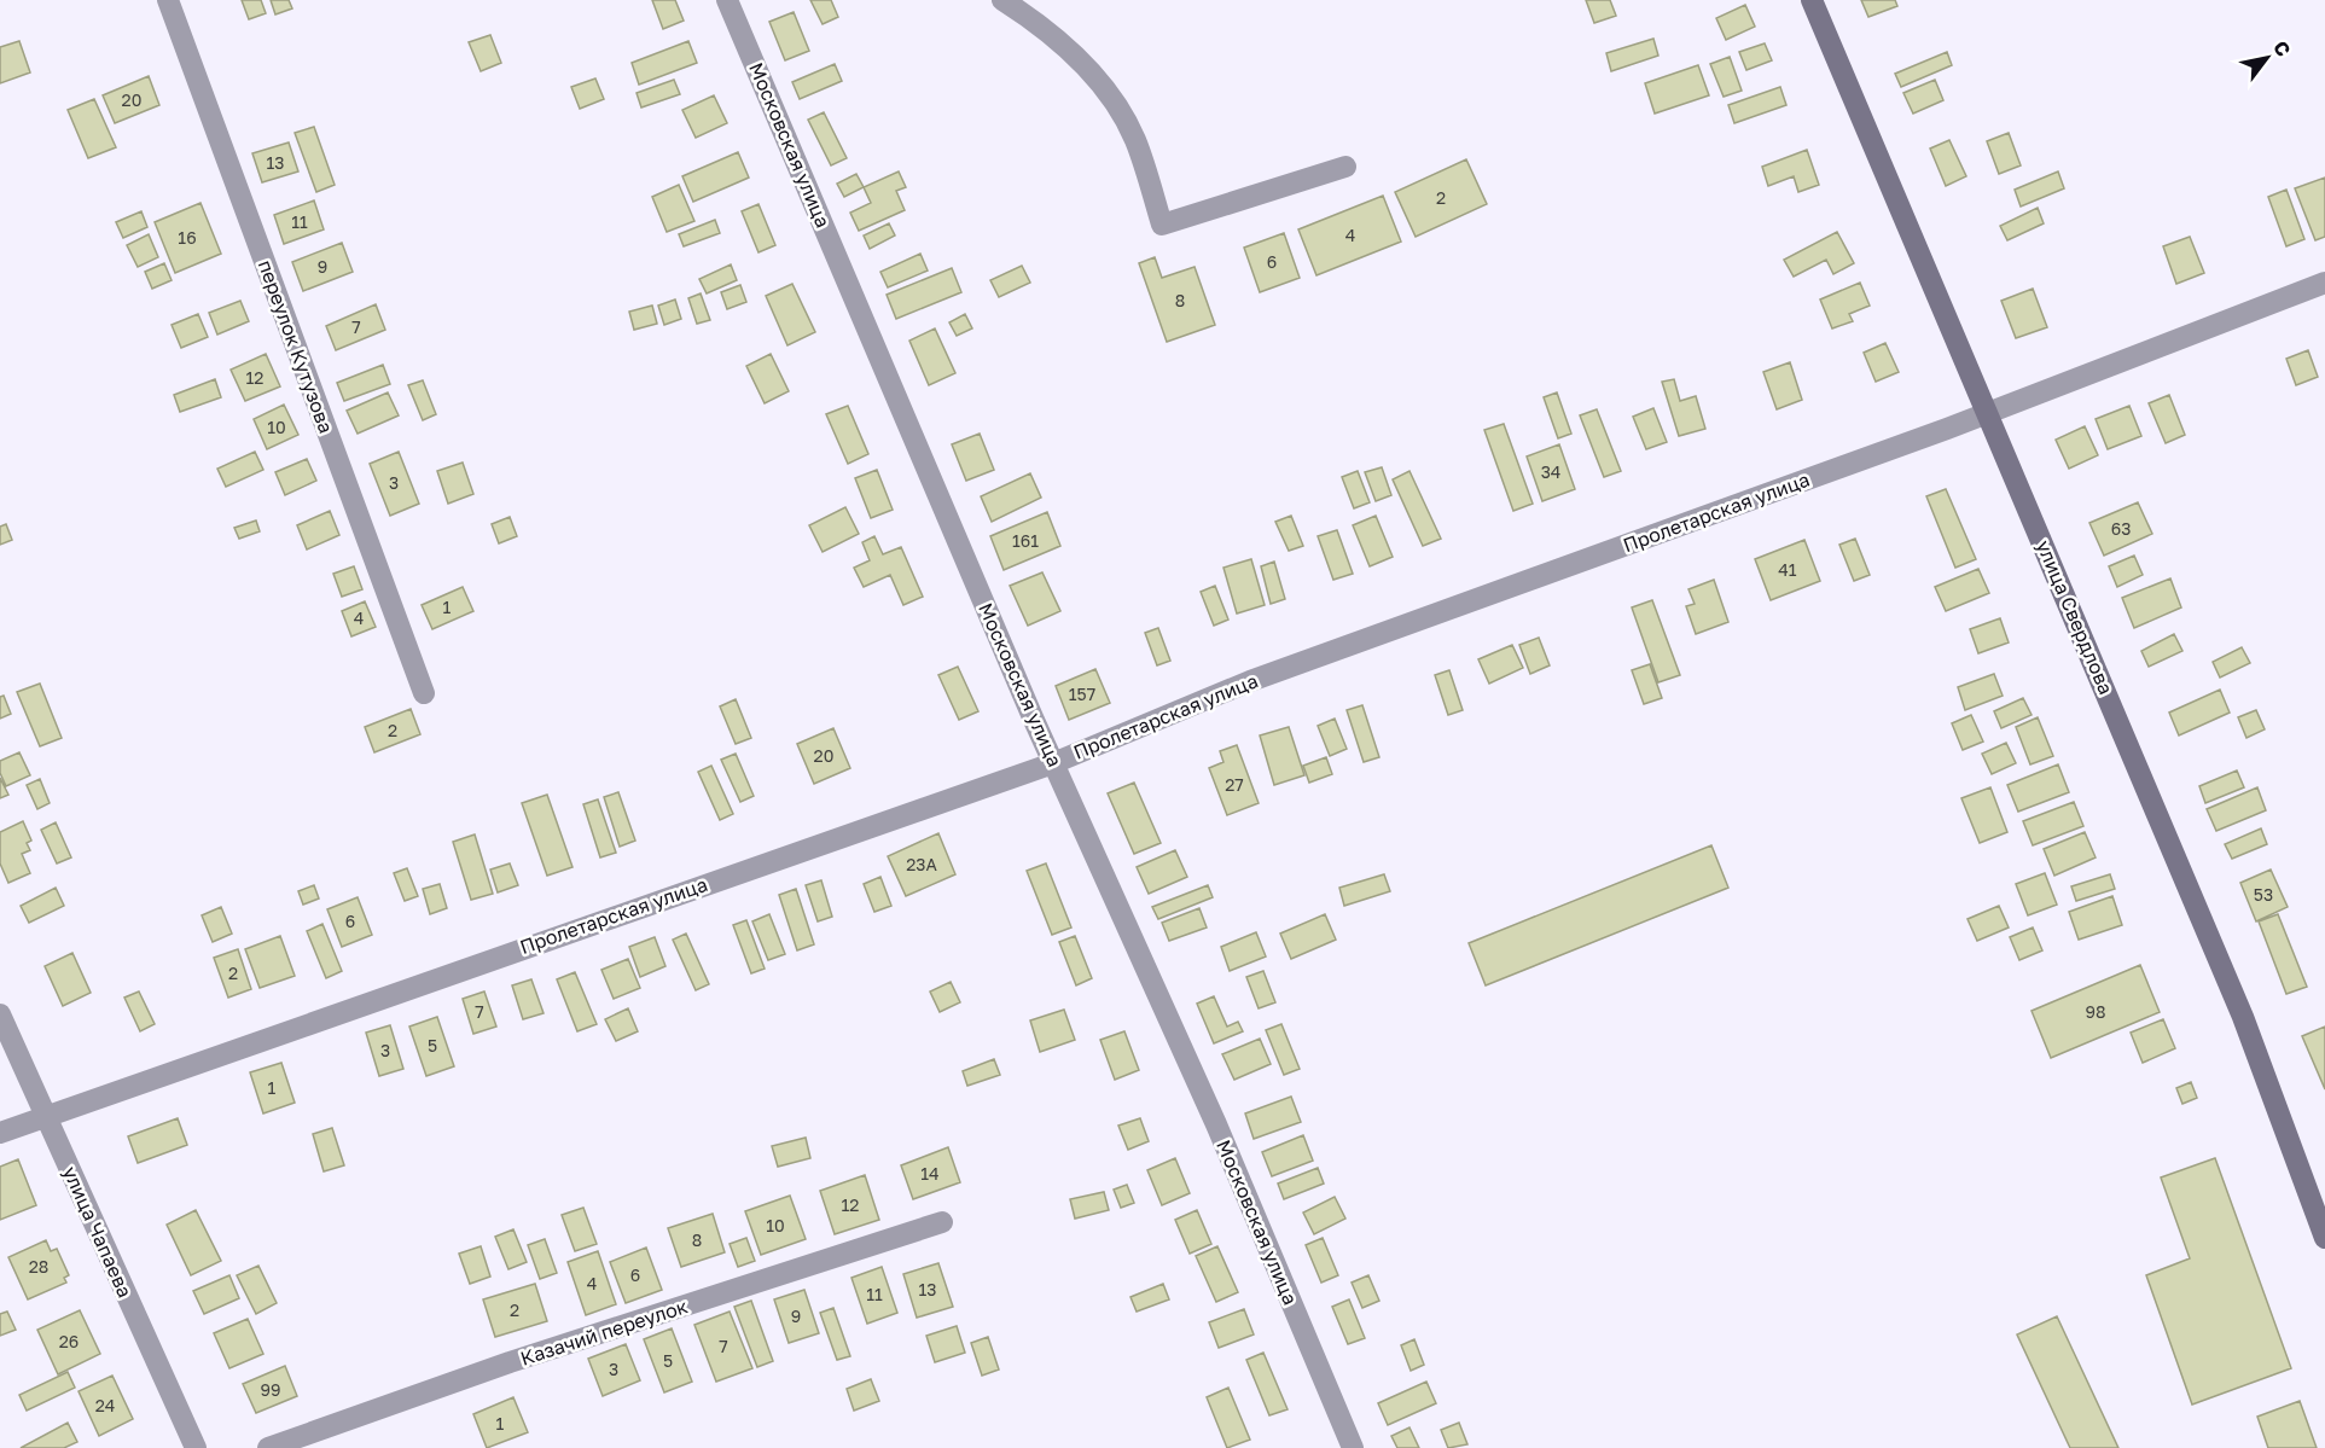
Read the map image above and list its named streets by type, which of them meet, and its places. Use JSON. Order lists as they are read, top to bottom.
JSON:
{
  "streets": {
    "street": [
      "Московская улица",
      "переулок Кутузова",
      "Пролетарская улица",
      "улица Свердлова",
      "улица Чапаева",
      "Казачий переулок"
    ]
  },
  "crossings": [
    ["Московская улица", "Пролетарская улица"],
    ["Пролетарская улица", "улица Свердлова"],
    ["Пролетарская улица", "улица Чапаева"]
  ],
  "house_numbers": [
    "20",
    "13",
    "2",
    "11",
    "4",
    "16",
    "6",
    "9",
    "8",
    "7",
    "12",
    "10",
    "34",
    "3",
    "63",
    "161",
    "41",
    "1",
    "4",
    "157",
    "2",
    "20",
    "27",
    "23А",
    "53",
    "6",
    "2",
    "7",
    "98",
    "5",
    "3",
    "1",
    "14",
    "12",
    "10",
    "8",
    "28",
    "6",
    "4",
    "13",
    "11",
    "2",
    "9",
    "26",
    "7",
    "5",
    "3",
    "99",
    "24",
    "1"
  ],
  "north": "top right"
}
